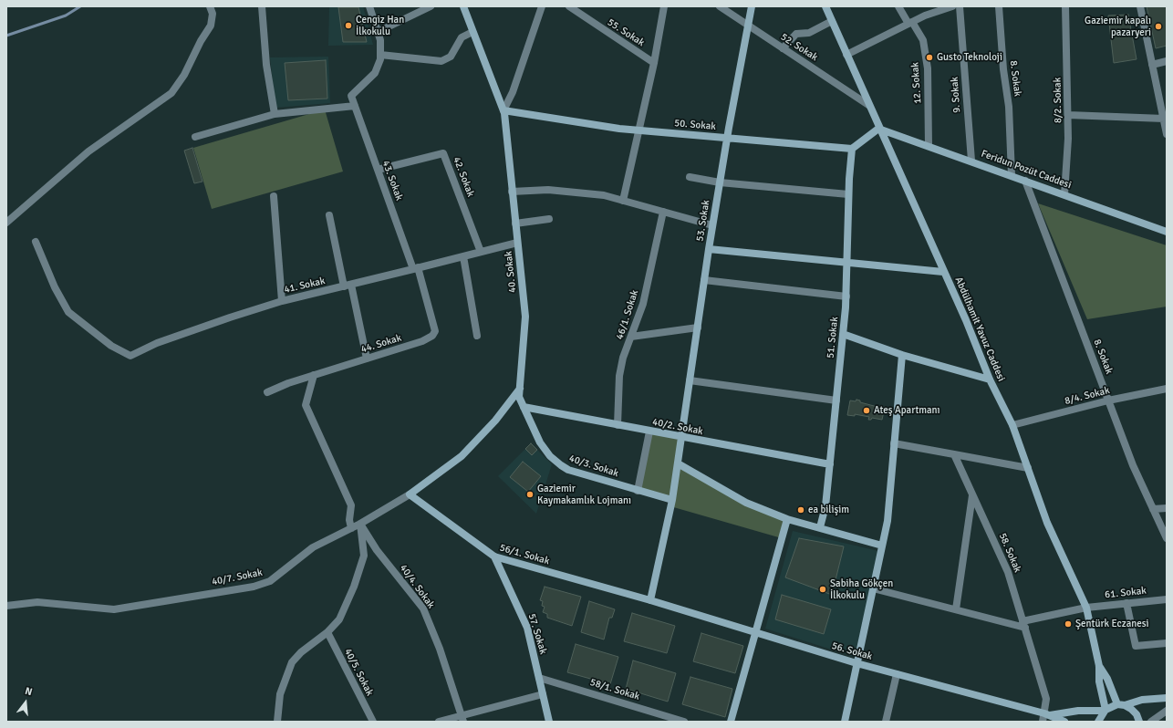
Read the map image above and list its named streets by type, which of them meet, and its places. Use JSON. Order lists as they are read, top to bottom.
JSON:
{
  "streets": {
    "street": [
      "55. Sokak",
      "52. Sokak",
      "8. Sokak",
      "12. Sokak",
      "9. Sokak",
      "8/2. Sokak",
      "50. Sokak",
      "Feridun Pozüt Caddesi",
      "42. Sokak",
      "43. Sokak",
      "53. Sokak",
      "40. Sokak",
      "41. Sokak",
      "46/1. Sokak",
      "Abdülhamit Yavuz Caddesi",
      "51. Sokak",
      "44. Sokak",
      "8/4. Sokak",
      "40/2. Sokak",
      "40/3. Sokak",
      "58. Sokak",
      "56/1. Sokak",
      "40/7. Sokak",
      "40/4. Sokak",
      "61. Sokak",
      "57. Sokak",
      "56. Sokak",
      "40/5. Sokak",
      "58/1. Sokak"
    ]
  },
  "crossings": [
    ["52. Sokak", "53. Sokak"],
    ["52. Sokak", "Abdülhamit Yavuz Caddesi"],
    ["8. Sokak", "Feridun Pozüt Caddesi"],
    ["8. Sokak", "8/4. Sokak"],
    ["12. Sokak", "Feridun Pozüt Caddesi"],
    ["9. Sokak", "Feridun Pozüt Caddesi"],
    ["8/2. Sokak", "Feridun Pozüt Caddesi"],
    ["50. Sokak", "53. Sokak"],
    ["50. Sokak", "40. Sokak"],
    ["50. Sokak", "51. Sokak"],
    ["Feridun Pozüt Caddesi", "Abdülhamit Yavuz Caddesi"],
    ["42. Sokak", "43. Sokak"],
    ["42. Sokak", "41. Sokak"],
    ["43. Sokak", "41. Sokak"],
    ["43. Sokak", "44. Sokak"],
    ["53. Sokak", "Abdülhamit Yavuz Caddesi"],
    ["53. Sokak", "51. Sokak"],
    ["40. Sokak", "41. Sokak"],
    ["40. Sokak", "40/3. Sokak"],
    ["41. Sokak", "44. Sokak"],
    ["46/1. Sokak", "40/2. Sokak"],
    ["Abdülhamit Yavuz Caddesi", "8/4. Sokak"],
    ["Abdülhamit Yavuz Caddesi", "61. Sokak"],
    ["Abdülhamit Yavuz Caddesi", "56. Sokak"],
    ["51. Sokak", "40/2. Sokak"],
    ["40/2. Sokak", "40/3. Sokak"],
    ["58. Sokak", "61. Sokak"],
    ["58. Sokak", "56. Sokak"],
    ["56/1. Sokak", "57. Sokak"],
    ["56/1. Sokak", "56. Sokak"],
    ["40/7. Sokak", "40/4. Sokak"],
    ["57. Sokak", "58/1. Sokak"]
  ],
  "places": [
    "Cengiz Han İlkokulu",
    "Gaziemir kapalı pazaryeri",
    "Gusto Teknoloji",
    "Ateş Apartmanı",
    "Gaziemir Kaymakamlık Lojmanı",
    "ea bilişim",
    "Sabiha Gökçen İlkokulu",
    "Şentürk Eczanesi"
  ],
  "north": "top"
}
